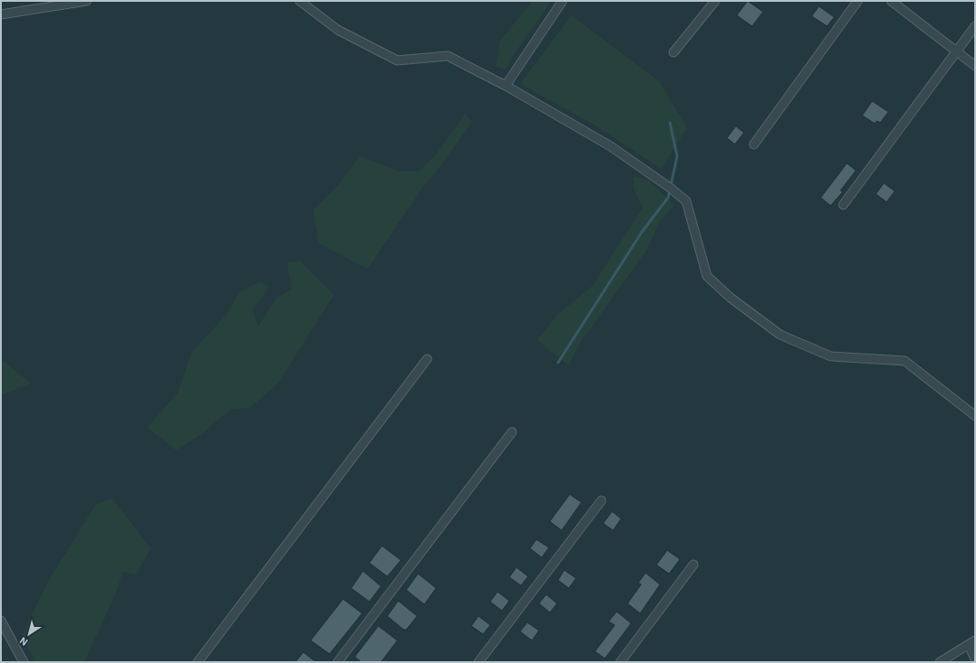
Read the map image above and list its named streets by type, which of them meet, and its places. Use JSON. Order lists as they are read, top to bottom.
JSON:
{
  "north": "bottom left"
}
